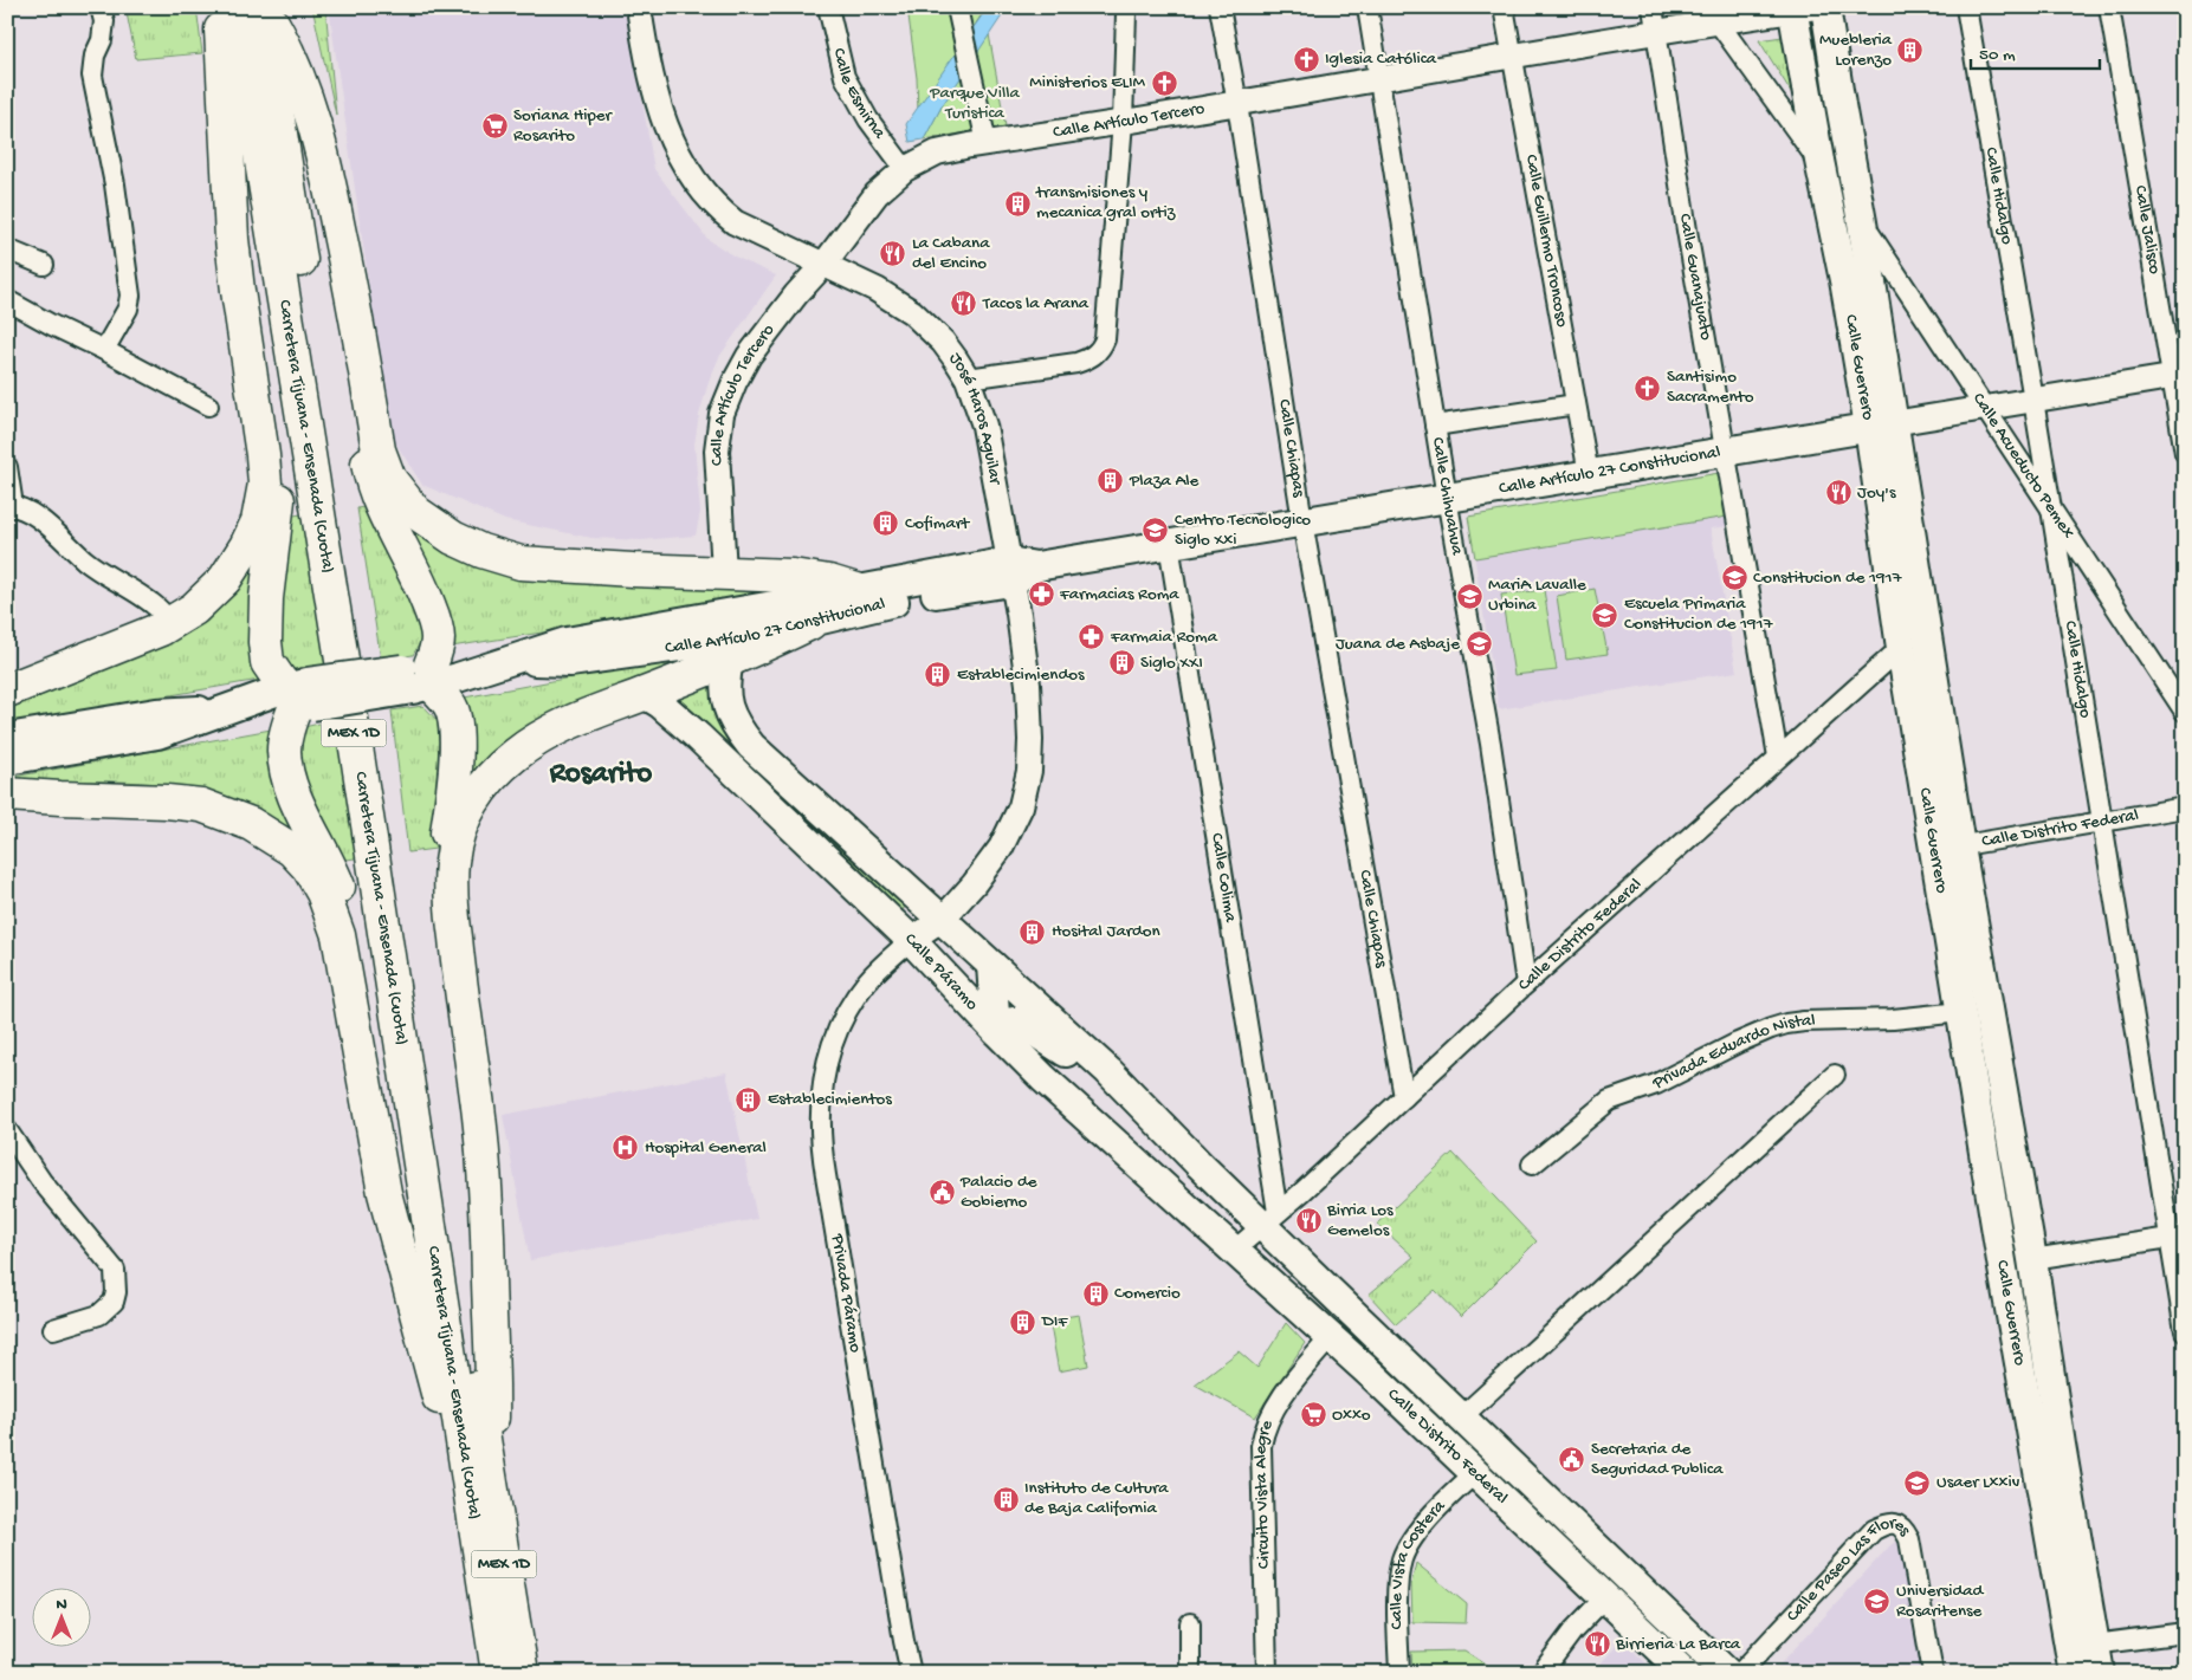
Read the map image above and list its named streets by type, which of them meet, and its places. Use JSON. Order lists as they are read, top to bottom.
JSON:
{
  "streets": {
    "highway": ["Carretera Tijuana - Ensenada (Cuota)", "MEX 1D"],
    "main road": [
      "Calle Guerrero",
      "Calle Artículo 27 Constitucional",
      "Calle Distrito Federal",
      "Calle Páramo"
    ],
    "street": [
      "Calle Esmirna",
      "Calle Artículo Tercero",
      "Calle Hidalgo",
      "Calle Jalisco",
      "Calle Guillermo Troncoso",
      "Calle Guanajuato",
      "José Haros Aguilar",
      "Calle Chiapas",
      "Calle Acueducto Pemex",
      "Calle Chihuahua",
      "Calle Colima",
      "Privada Eduardo Nistal",
      "Privada Páramo",
      "Circuito Vista Alegre",
      "Calle Vista Costera",
      "Calle Paseo Las Flores"
    ]
  },
  "crossings": [
    ["Calle Esmirna", "Calle Artículo Tercero"],
    ["Calle Artículo Tercero", "Calle Guillermo Troncoso"],
    ["Calle Artículo Tercero", "Calle Guanajuato"],
    ["Calle Artículo Tercero", "Calle Guerrero"],
    ["Calle Artículo Tercero", "José Haros Aguilar"],
    ["Calle Artículo Tercero", "Calle Chiapas"],
    ["Calle Artículo Tercero", "Calle Chihuahua"],
    ["Calle Hidalgo", "Calle Acueducto Pemex"],
    ["Calle Hidalgo", "Calle Artículo 27 Constitucional"],
    ["Calle Hidalgo", "Calle Distrito Federal"],
    ["Calle Jalisco", "Calle Artículo 27 Constitucional"],
    ["Calle Guillermo Troncoso", "Calle Artículo 27 Constitucional"],
    ["Calle Guanajuato", "Calle Artículo 27 Constitucional"],
    ["Calle Guanajuato", "Calle Distrito Federal"],
    ["Calle Guerrero", "Calle Acueducto Pemex"],
    ["Calle Guerrero", "Calle Artículo 27 Constitucional"],
    ["Calle Guerrero", "Calle Distrito Federal"],
    ["Calle Guerrero", "Privada Eduardo Nistal"],
    ["José Haros Aguilar", "Calle Artículo 27 Constitucional"],
    ["José Haros Aguilar", "Calle Páramo"],
    ["José Haros Aguilar", "Privada Páramo"],
    ["Calle Chiapas", "Calle Artículo 27 Constitucional"],
    ["Calle Chiapas", "Calle Distrito Federal"],
    ["Calle Acueducto Pemex", "Calle Artículo 27 Constitucional"],
    ["Calle Artículo 27 Constitucional", "Calle Chihuahua"],
    ["Calle Artículo 27 Constitucional", "Calle Colima"],
    ["Calle Chihuahua", "Calle Distrito Federal"],
    ["Calle Distrito Federal", "Calle Colima"],
    ["Calle Distrito Federal", "Calle Páramo"],
    ["Calle Distrito Federal", "Circuito Vista Alegre"],
    ["Calle Distrito Federal", "Calle Vista Costera"],
    ["Calle Páramo", "Privada Páramo"]
  ],
  "districts": ["Rosarito"],
  "parks": ["Parque Villa Turistica"],
  "places": {
    "building": [
      "Muebleria Lorenzo",
      "transmisiones y mecanica gral ortiz",
      "Plaza Ale",
      "Cofimart",
      "Siglo XXI",
      "Establecimiendos",
      "Hosital Jardon",
      "Establecimientos",
      "Comercio",
      "DIF",
      "Instituto de Cultura de Baja California"
    ],
    "church": ["Iglesia Católica", "Ministerios ELIM", "Santisimo Sacramento"],
    "supermarket": ["Soriana Hiper Rosarito", "Oxxo"],
    "restaurant": [
      "La Cabana del Encino",
      "Tacos la Arana",
      "Joy's",
      "Birria Los Gemelos",
      "Birrieria La Barca"
    ],
    "school or university": [
      "Centro Tecnologico Siglo Xxi",
      "Constitucion de 1917",
      "MariA Lavalle Urbina",
      "Escuela Primaria Constitucion de 1917",
      "Juana de Asbaje",
      "Usaer Lxxiv",
      "Universidad Rosaritense"
    ],
    "pharmacy": ["Farmacias Roma", "Farmaia Roma"],
    "hospital": ["Hospital General"],
    "public building": ["Palacio de Gobierno", "Secretaria de Seguridad Publica"]
  },
  "scale_bar": "50 m",
  "north": "top"
}
